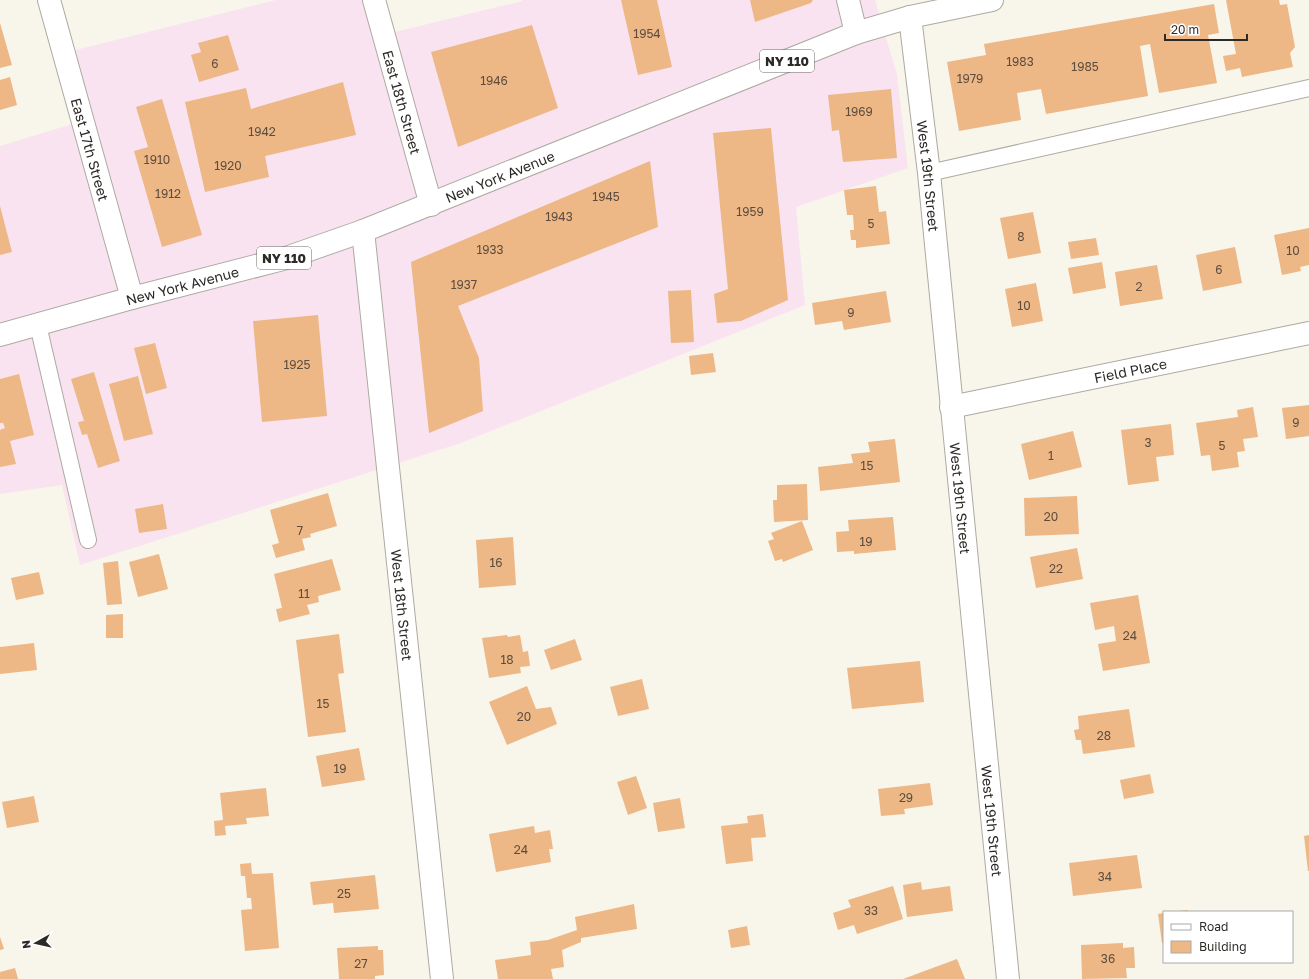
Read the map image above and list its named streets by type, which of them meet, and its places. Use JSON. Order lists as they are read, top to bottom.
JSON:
{
  "streets": {
    "street": [
      "NY 110",
      "East 18th Street",
      "East 17th Street",
      "West 19th Street",
      "New York Avenue",
      "Field Place",
      "West 18th Street"
    ]
  },
  "crossings": [
    ["East 18th Street", "New York Avenue"],
    ["East 17th Street", "New York Avenue"],
    ["West 19th Street", "New York Avenue"],
    ["West 19th Street", "Field Place"],
    ["New York Avenue", "West 18th Street"]
  ],
  "house_numbers": [
    "1954",
    "1983",
    "6",
    "1985",
    "1979",
    "1946",
    "1969",
    "1942",
    "1910",
    "1920",
    "1912",
    "1945",
    "1959",
    "1943",
    "5",
    "8",
    "1933",
    "10",
    "6",
    "1937",
    "2",
    "10",
    "9",
    "1925",
    "9",
    "3",
    "5",
    "1",
    "15",
    "20",
    "7",
    "19",
    "16",
    "22",
    "11",
    "24",
    "18",
    "15",
    "20",
    "28",
    "19",
    "29",
    "24",
    "34",
    "25",
    "33",
    "36",
    "27"
  ],
  "legend": ["Road", "Building"],
  "scale_bar": "20 m",
  "north": "left"
}
